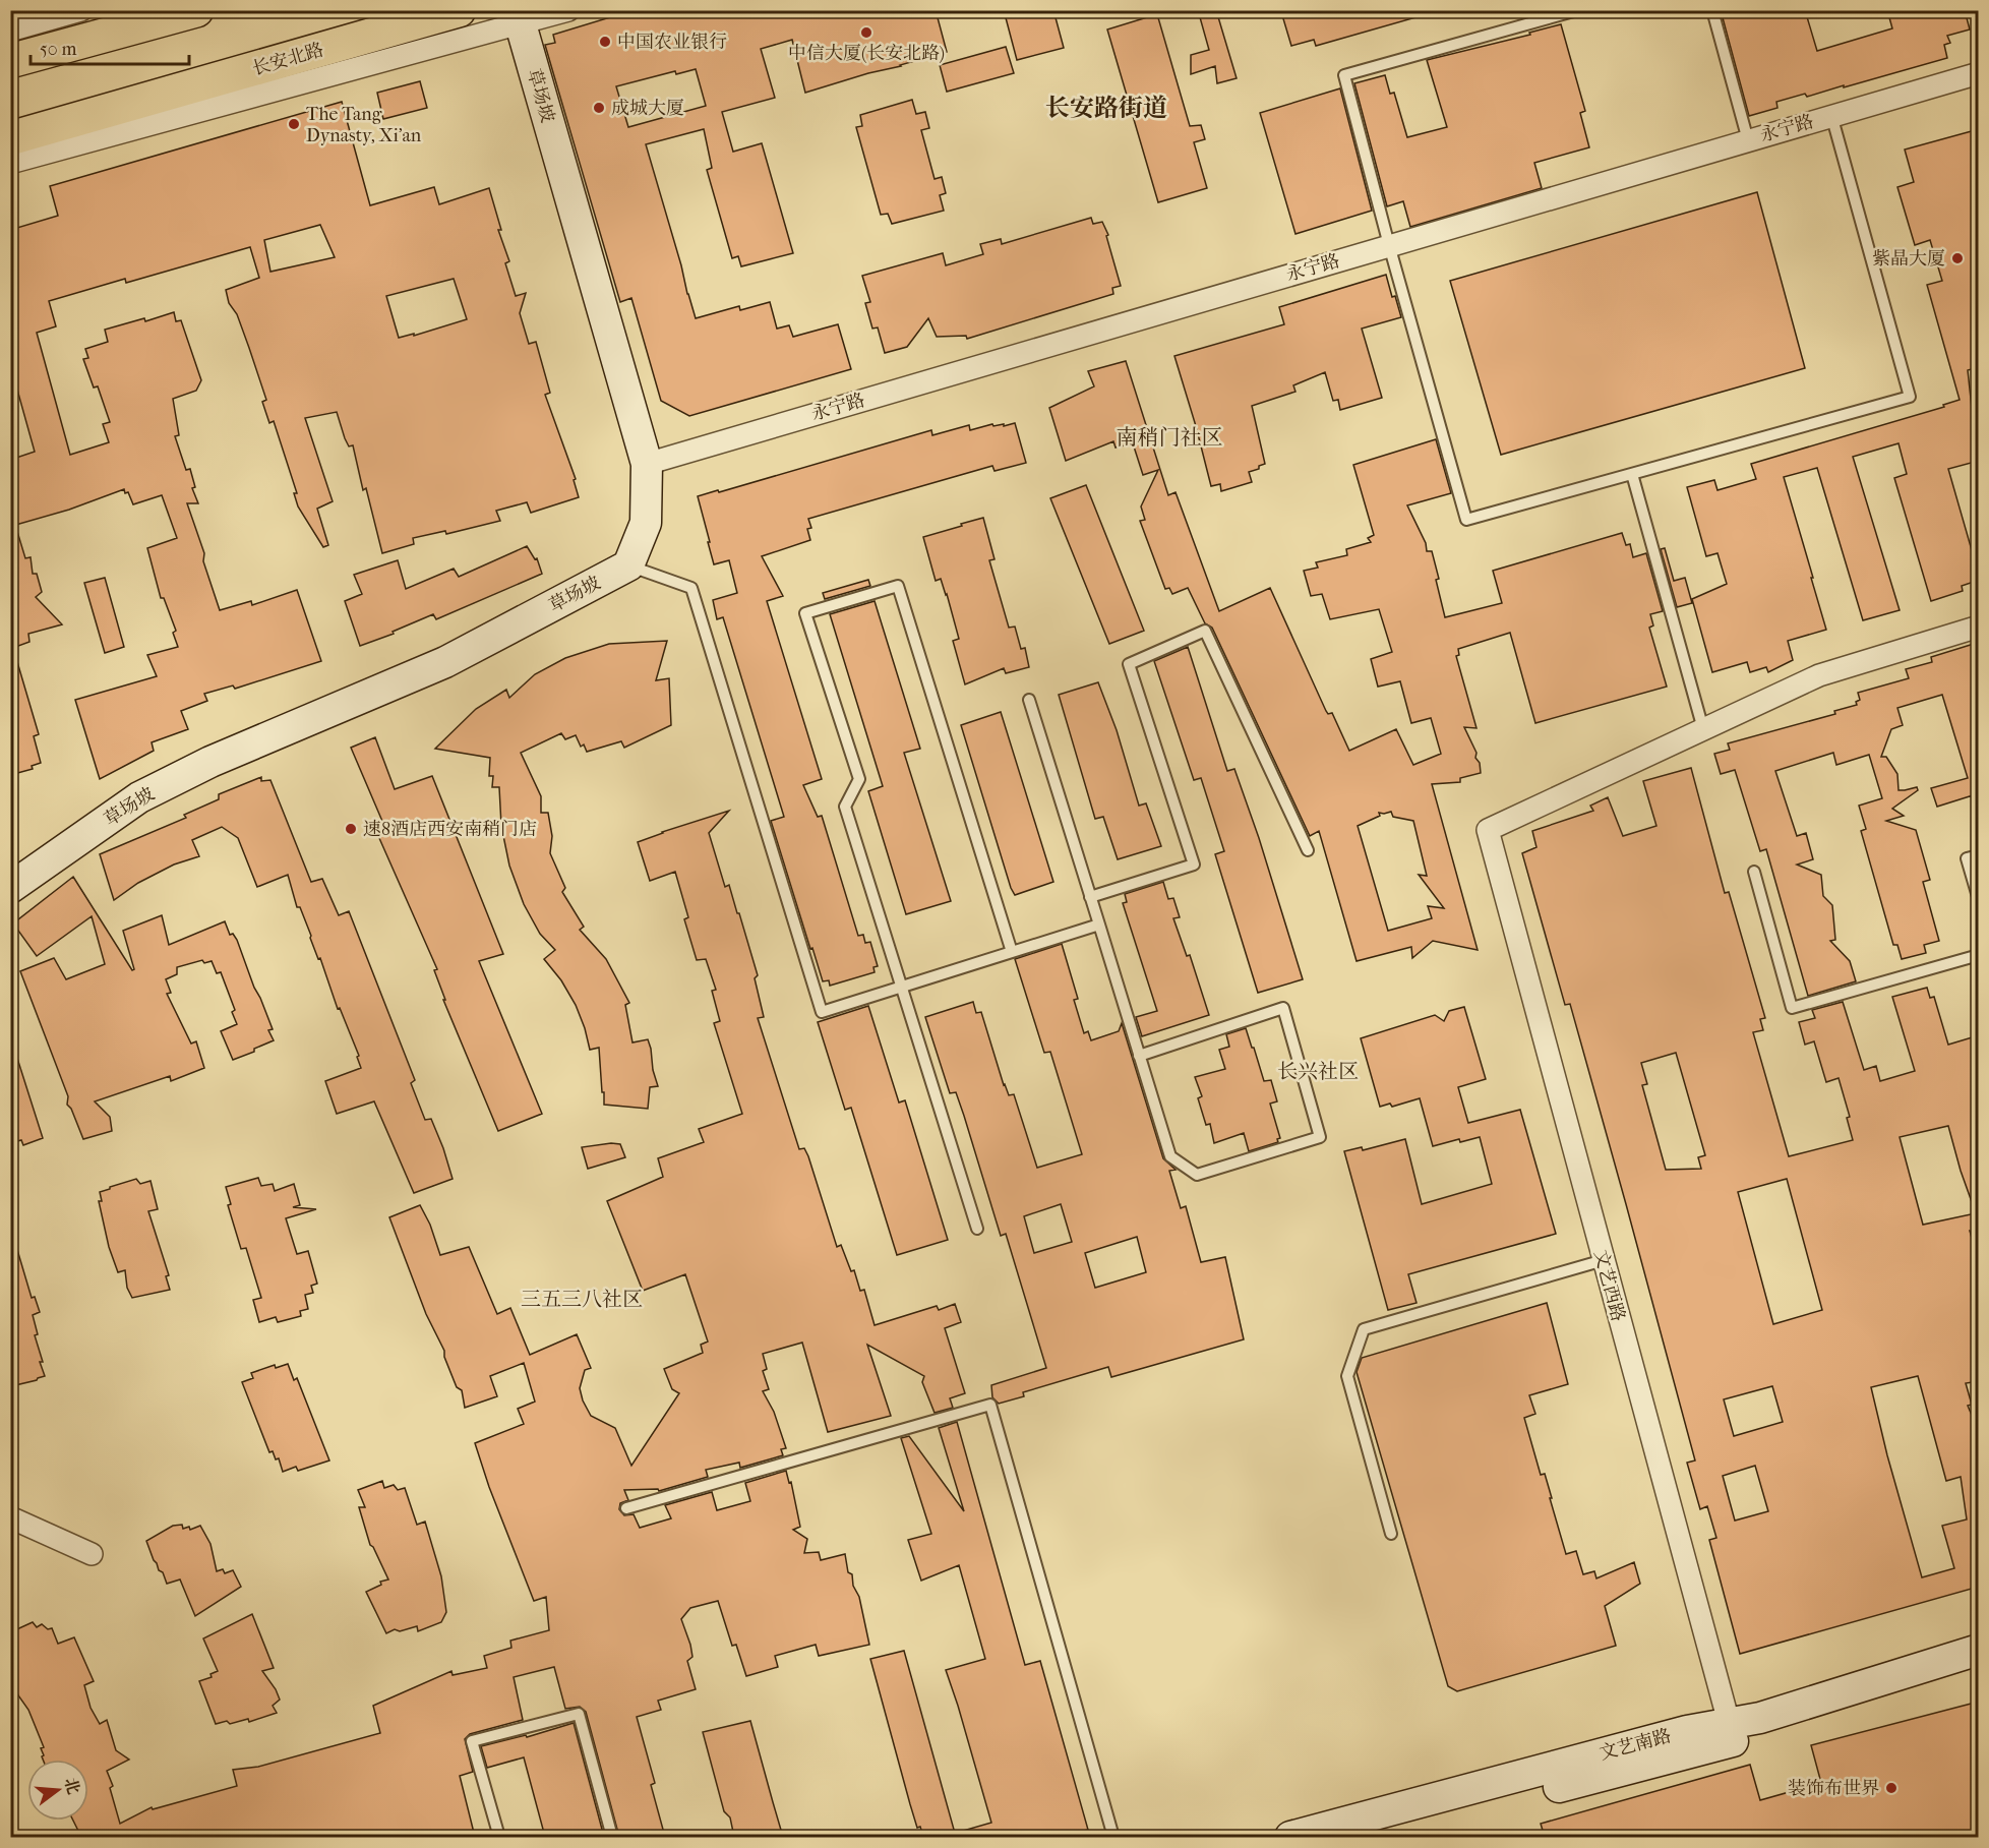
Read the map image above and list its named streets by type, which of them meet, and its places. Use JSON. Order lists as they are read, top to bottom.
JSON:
{
  "streets": {
    "main road": ["长安北路", "草场坡", "文艺南路"],
    "street": ["永宁路", "文艺西路"]
  },
  "crossings": [
    ["草场坡", "永宁路"],
    ["文艺西路", "文艺南路"]
  ],
  "districts": [
    "长安路街道",
    "南稍门社区",
    "长兴社区",
    "三五三八社区"
  ],
  "places": [
    "中信大厦(长安北路)",
    "中国农业银行",
    "成城大厦",
    "The Tang Dynasty, Xi'an",
    "紫晶大厦",
    "速8酒店西安南稍门店",
    "装饰布世界"
  ],
  "scale_bar": "50 m",
  "north": "right"
}
